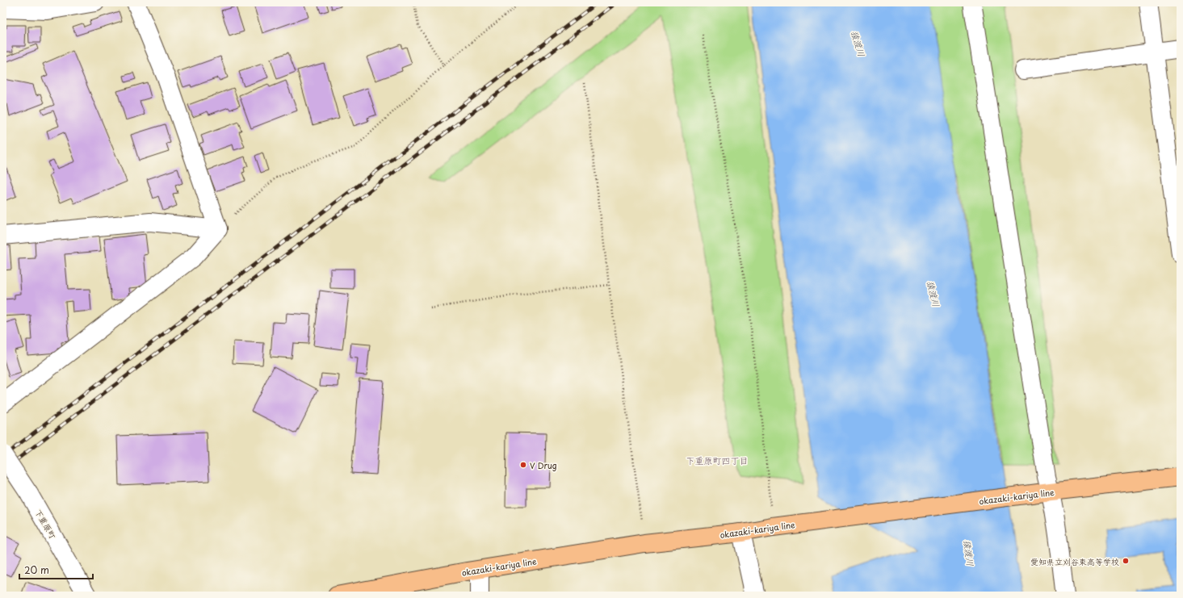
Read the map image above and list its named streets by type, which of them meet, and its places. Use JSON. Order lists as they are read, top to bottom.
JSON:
{
  "streets": {
    "main road": ["okazaki-kariya line"],
    "street": ["下重原町"]
  },
  "districts": ["下重原町四丁目"],
  "water": ["猿渡川"],
  "places": ["V Drug", "愛知県立刈谷東高等学校"],
  "scale_bar": "20 m"
}
